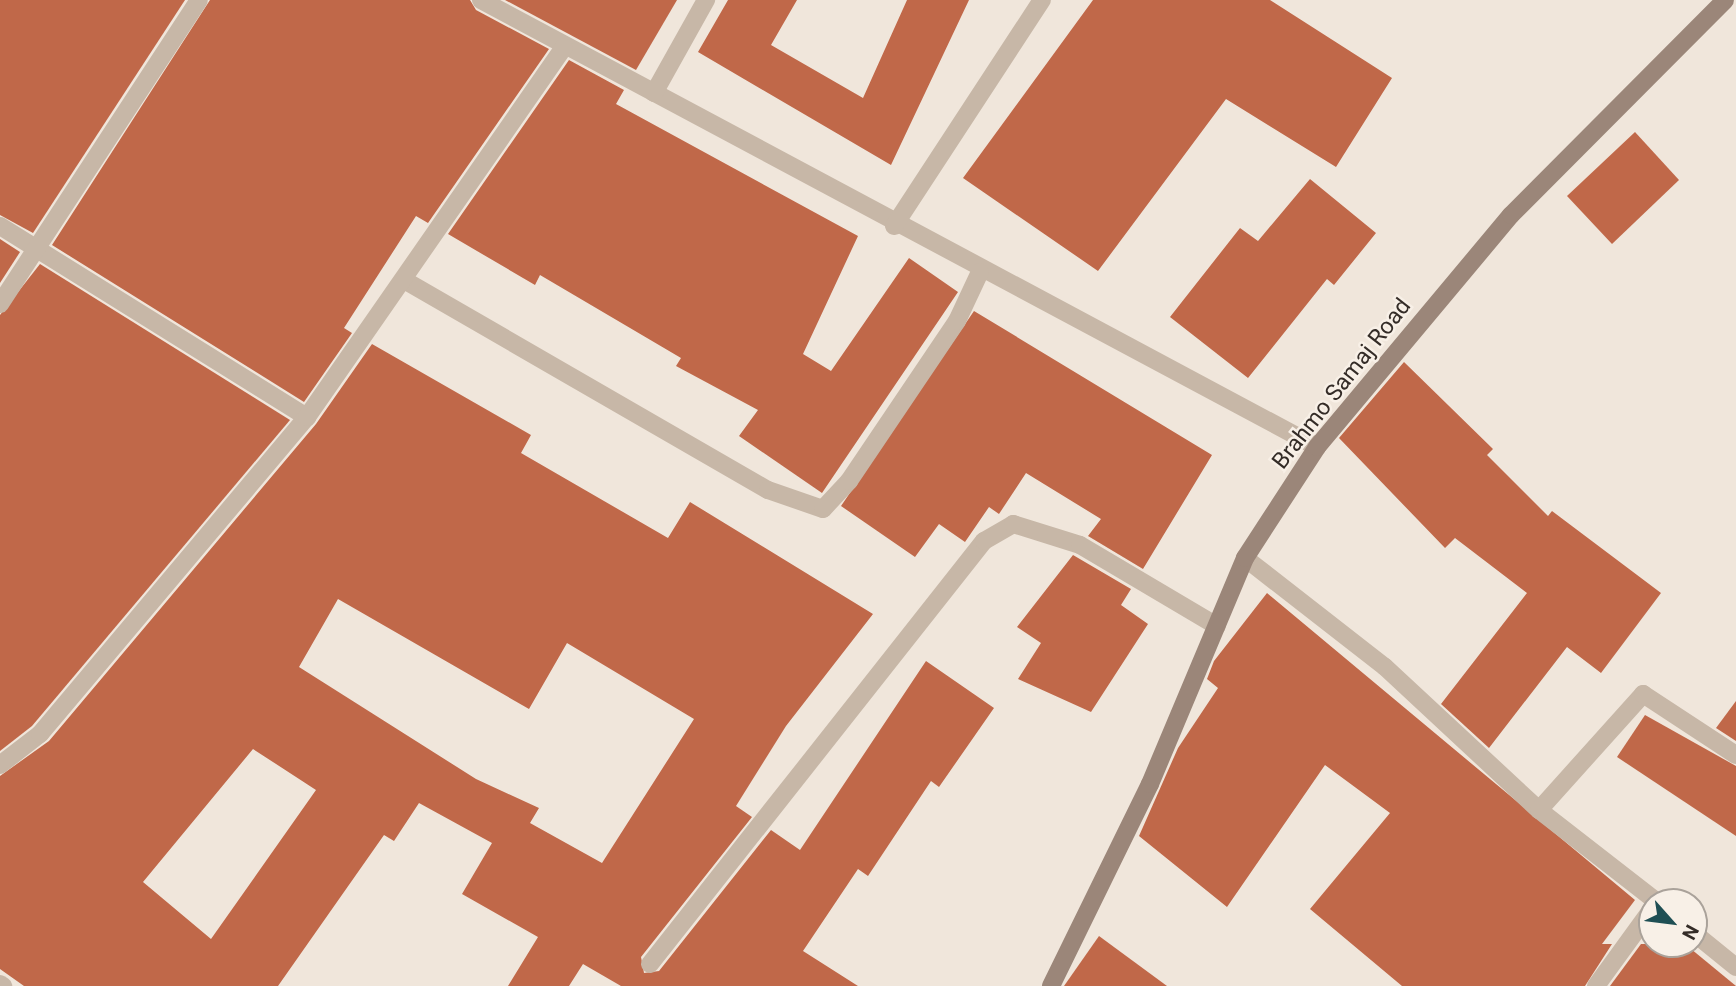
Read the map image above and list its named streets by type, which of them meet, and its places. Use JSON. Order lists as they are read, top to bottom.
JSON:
{
  "streets": {
    "street": ["Brahmo Samaj Road"]
  },
  "north": "bottom right"
}
